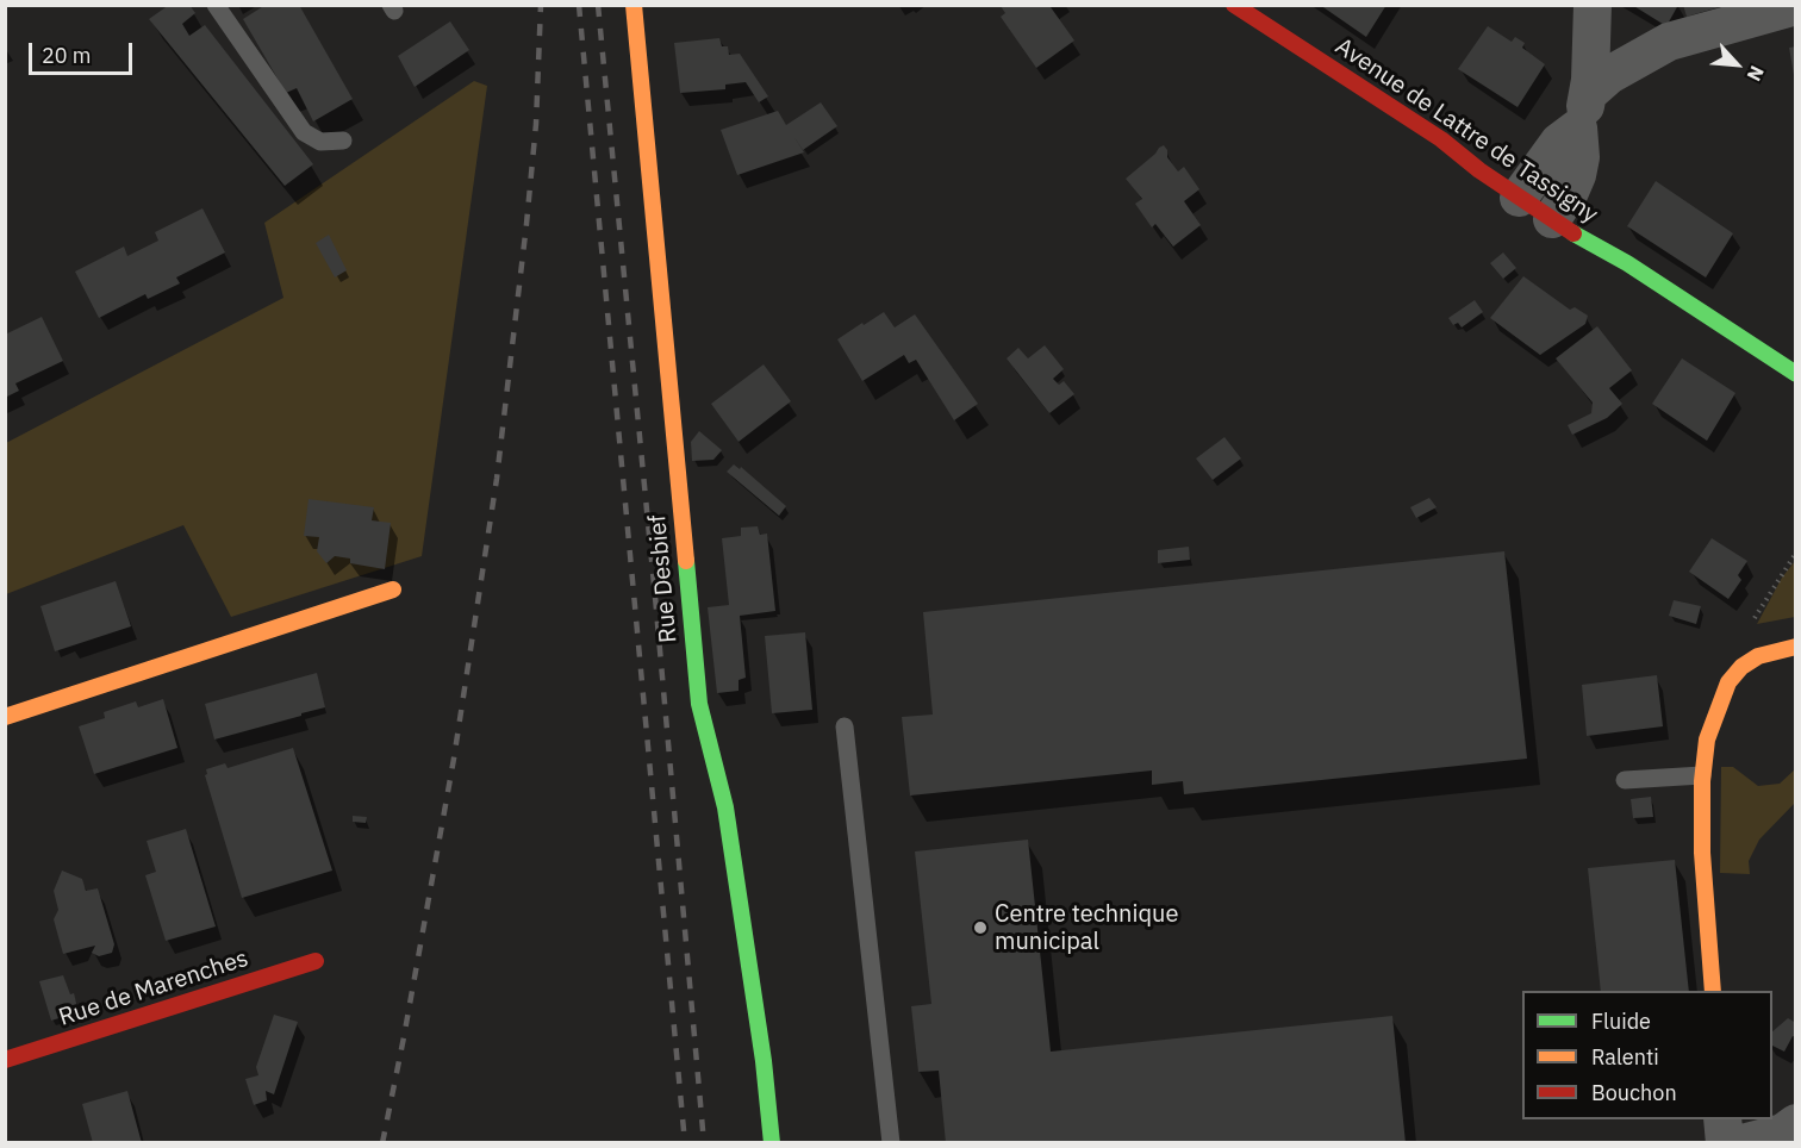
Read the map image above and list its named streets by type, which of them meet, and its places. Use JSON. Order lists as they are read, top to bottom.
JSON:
{
  "streets": {
    "street": ["Avenue de Lattre de Tassigny", "Rue Desbief", "Rue de Marenches"]
  },
  "places": ["Centre technique municipal"],
  "legend": ["Fluide", "Ralenti", "Bouchon"],
  "scale_bar": "20 m",
  "north": "bottom right"
}
